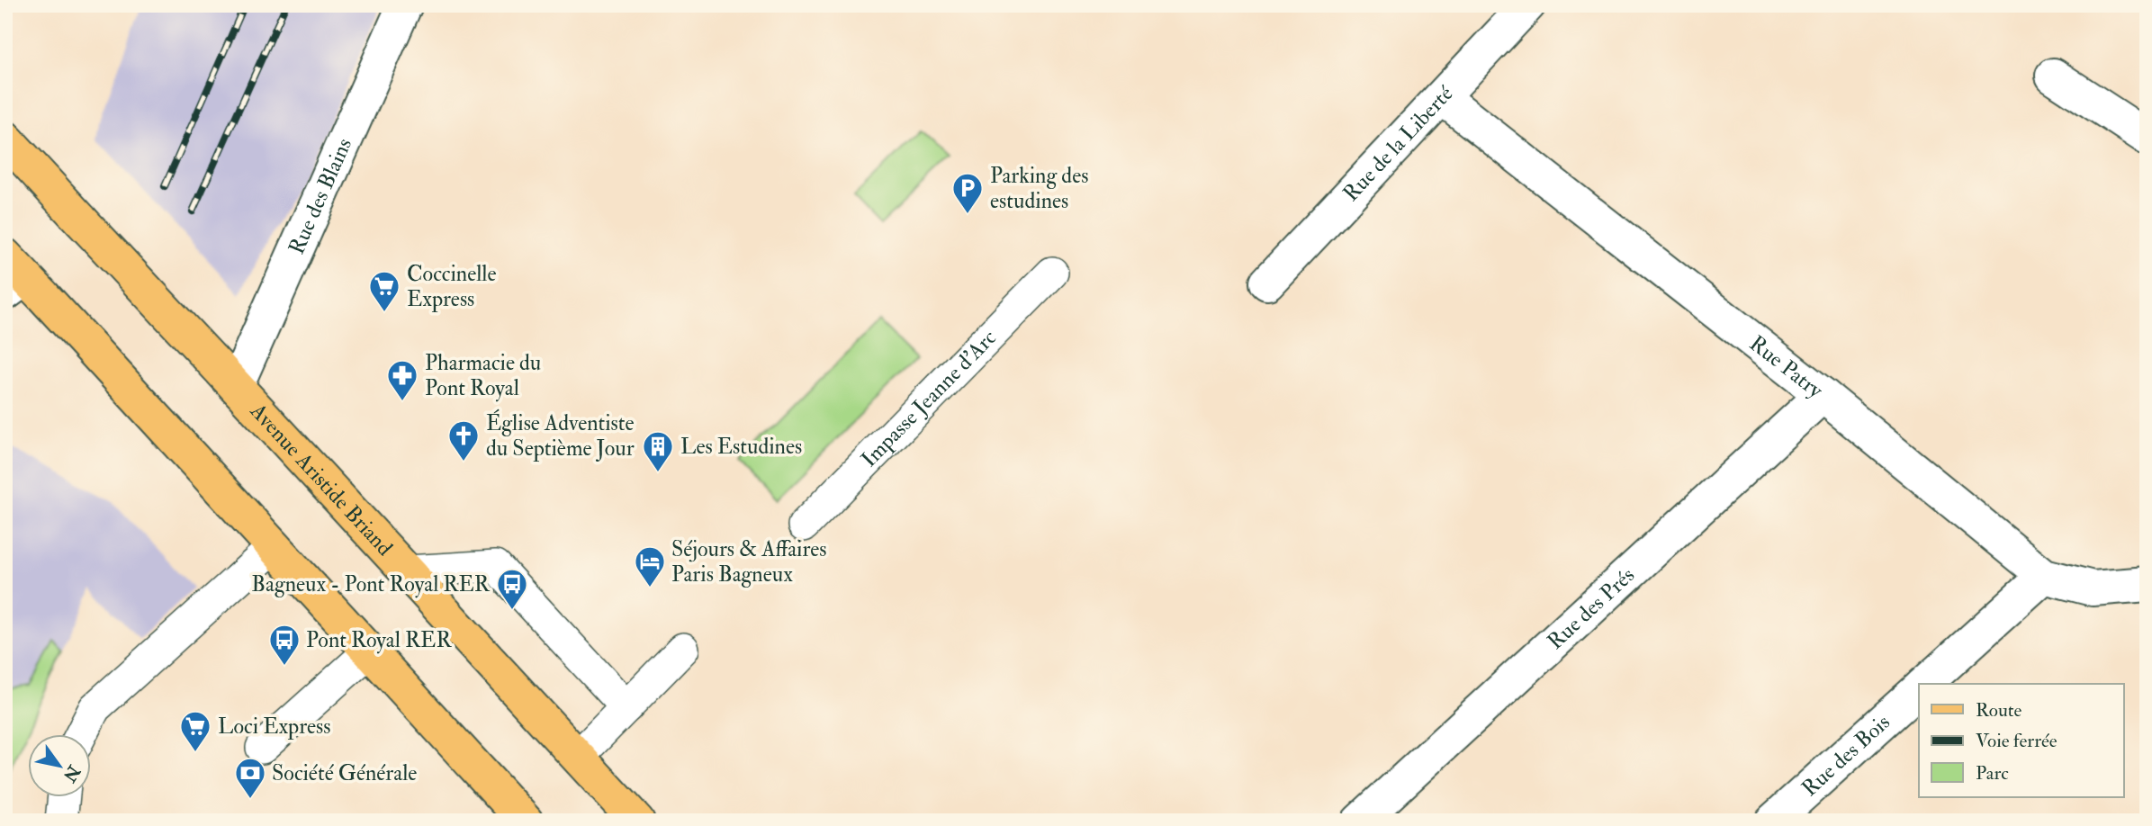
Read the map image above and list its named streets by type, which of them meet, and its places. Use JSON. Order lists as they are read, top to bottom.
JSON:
{
  "streets": {
    "main road": ["Avenue Aristide Briand"],
    "street": [
      "Rue de la Liberté",
      "Rue des Blains",
      "Rue Patry",
      "Rue des Prés",
      "Rue des Bois"
    ],
    "lane": ["Impasse Jeanne d'Arc"]
  },
  "crossings": [
    ["Rue de la Liberté", "Rue Patry"],
    ["Rue des Blains", "Avenue Aristide Briand"],
    ["Rue Patry", "Rue des Prés"],
    ["Rue Patry", "Rue des Bois"]
  ],
  "places": {
    "parking": ["Parking des estudines"],
    "supermarket": ["Coccinelle Express", "Loci Express"],
    "pharmacy": ["Pharmacie du Pont Royal"],
    "church": ["Église Adventiste du Septième Jour"],
    "building": ["Les Estudines"],
    "hotel": ["Séjours & Affaires Paris Bagneux"],
    "bus stop": ["Bagneux - Pont Royal RER", "Pont Royal RER"],
    "bank": ["Société Générale"]
  },
  "legend": ["Route", "Voie ferrée", "Parc"],
  "north": "bottom right"
}
